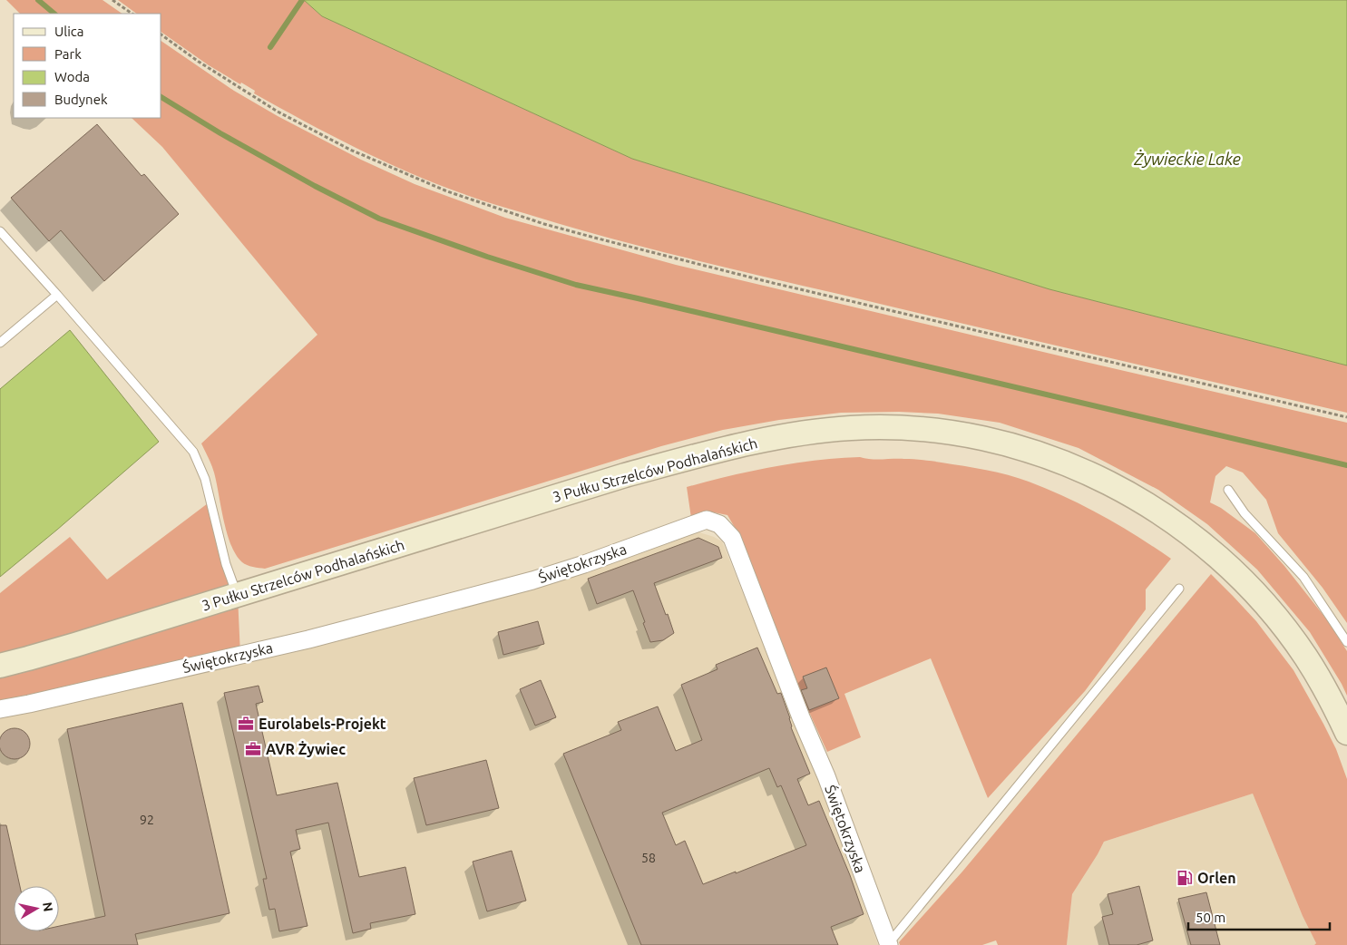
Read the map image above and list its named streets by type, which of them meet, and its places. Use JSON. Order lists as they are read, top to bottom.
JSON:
{
  "streets": {
    "main road": ["3 Pułku Strzelców Podhalańskich"],
    "street": ["Świętokrzyska"]
  },
  "water": ["Żywieckie Lake"],
  "places": {
    "office": ["Eurolabels-Projekt", "AVR Żywiec"],
    "fuel station": ["Orlen"]
  },
  "house_numbers": ["92", "58"],
  "legend": [
    "Ulica",
    "Park",
    "Woda",
    "Budynek"
  ],
  "scale_bar": "50 m",
  "north": "right"
}
